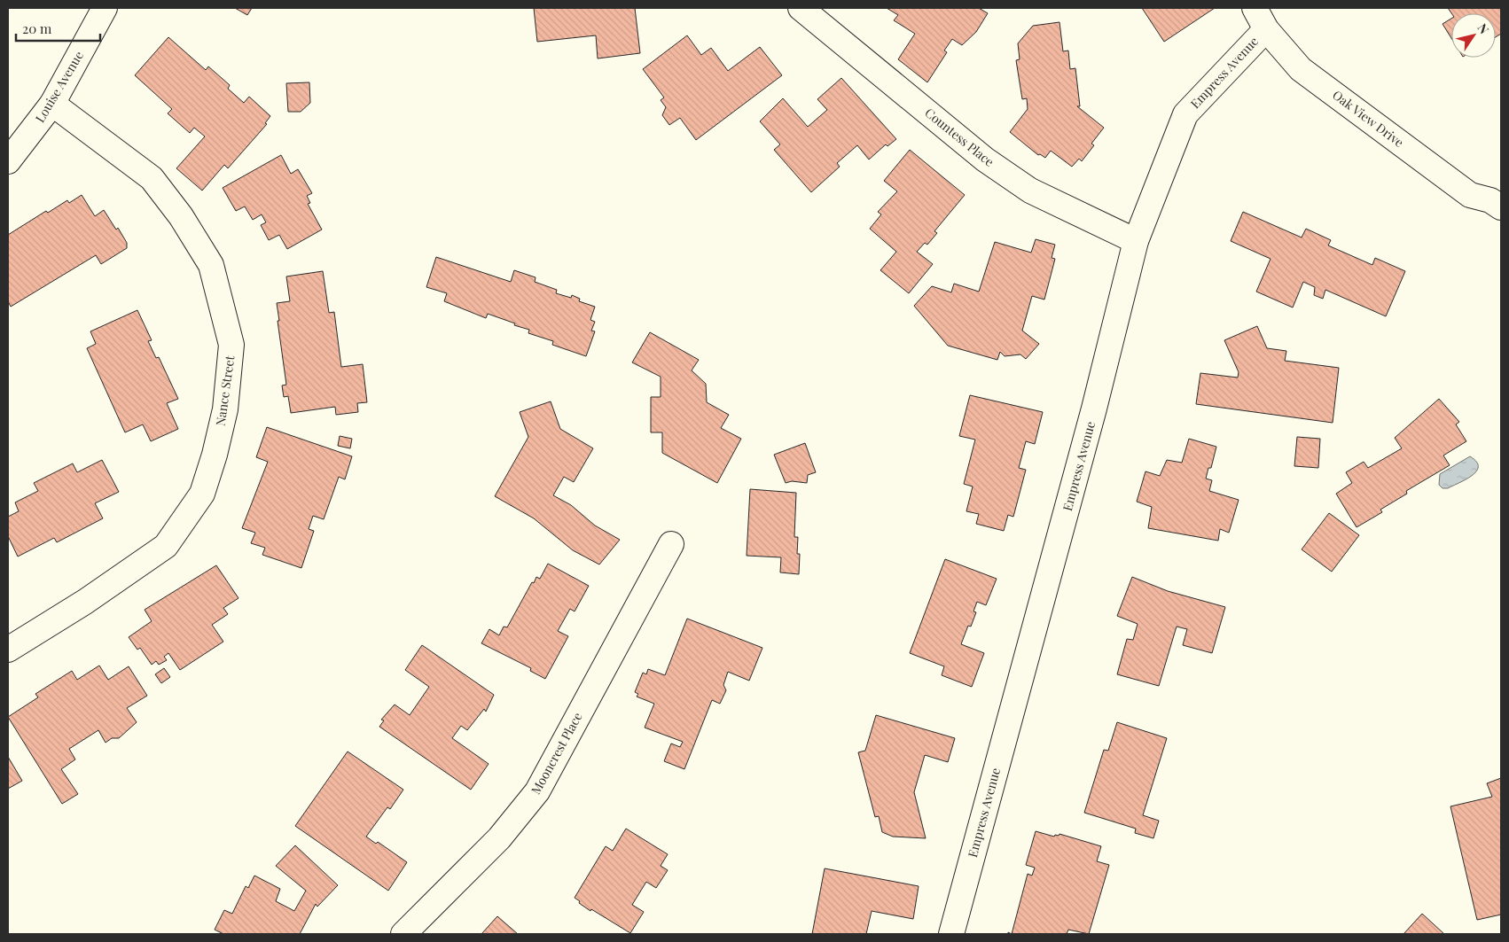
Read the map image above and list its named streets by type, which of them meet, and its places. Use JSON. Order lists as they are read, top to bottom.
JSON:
{
  "streets": {
    "street": [
      "Empress Avenue",
      "Louise Avenue",
      "Oak View Drive",
      "Countess Place",
      "Nance Street",
      "Mooncrest Place"
    ]
  },
  "crossings": [
    ["Empress Avenue", "Oak View Drive"],
    ["Empress Avenue", "Countess Place"],
    ["Louise Avenue", "Nance Street"]
  ],
  "scale_bar": "20 m",
  "north": "top right"
}
